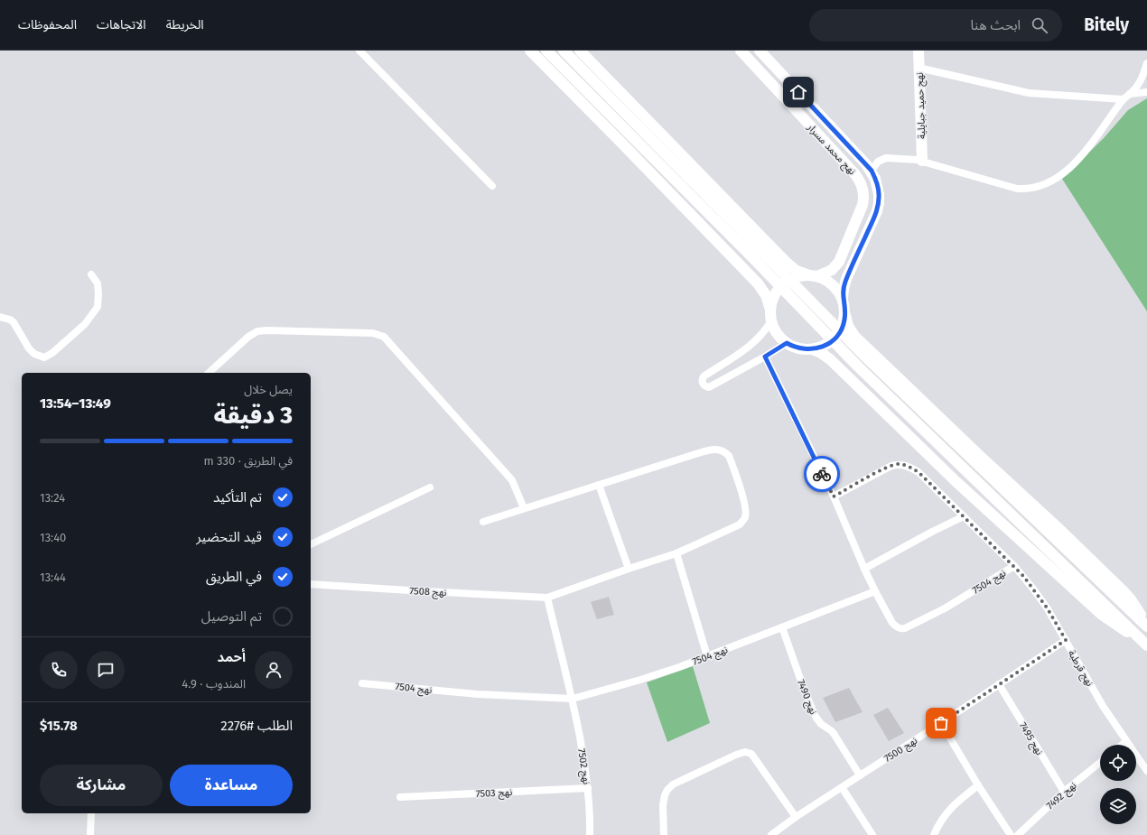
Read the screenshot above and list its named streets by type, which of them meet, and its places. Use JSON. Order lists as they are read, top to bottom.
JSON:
{
  "streets": {
    "street": [
      "نهج حميد جبايلية",
      "نهج محمد مسرار",
      "نهج 7504",
      "نهج 7508",
      "نهج قرطبة",
      "نهج 7490",
      "نهج 7495",
      "نهج 7500",
      "نهج 7502",
      "نهج 7503",
      "نهج 7492"
    ]
  },
  "crossings": [
    ["نهج 7504", "نهج قرطبة"],
    ["نهج 7504", "نهج 7490"],
    ["نهج 7504", "نهج 7502"],
    ["نهج 7508", "نهج 7502"],
    ["نهج قرطبة", "نهج 7500"],
    ["نهج 7490", "نهج 7500"],
    ["نهج 7495", "نهج 7500"],
    ["نهج 7495", "نهج 7492"],
    ["نهج 7502", "نهج 7503"]
  ],
  "page": {
    "header": "Bitely",
    "search": "ابحث هنا",
    "nav": ["الخريطة", "الاتجاهات", "المحفوظات"],
    "heading": ["3 دقيقة", "يصل خلال", "13:49–13:54"],
    "panel": [
      "أحمد",
      "المندوب · 4.9",
      "الطلب #2276",
      "$15.78"
    ],
    "bar": "في الطريق · 330 m",
    "list": [
      ["تم التأكيد", "13:24"],
      ["قيد التحضير", "13:40"],
      ["في الطريق", "13:44"],
      "تم التوصيل"
    ],
    "buttons": ["مساعدة", "مشاركة"]
  }
}
